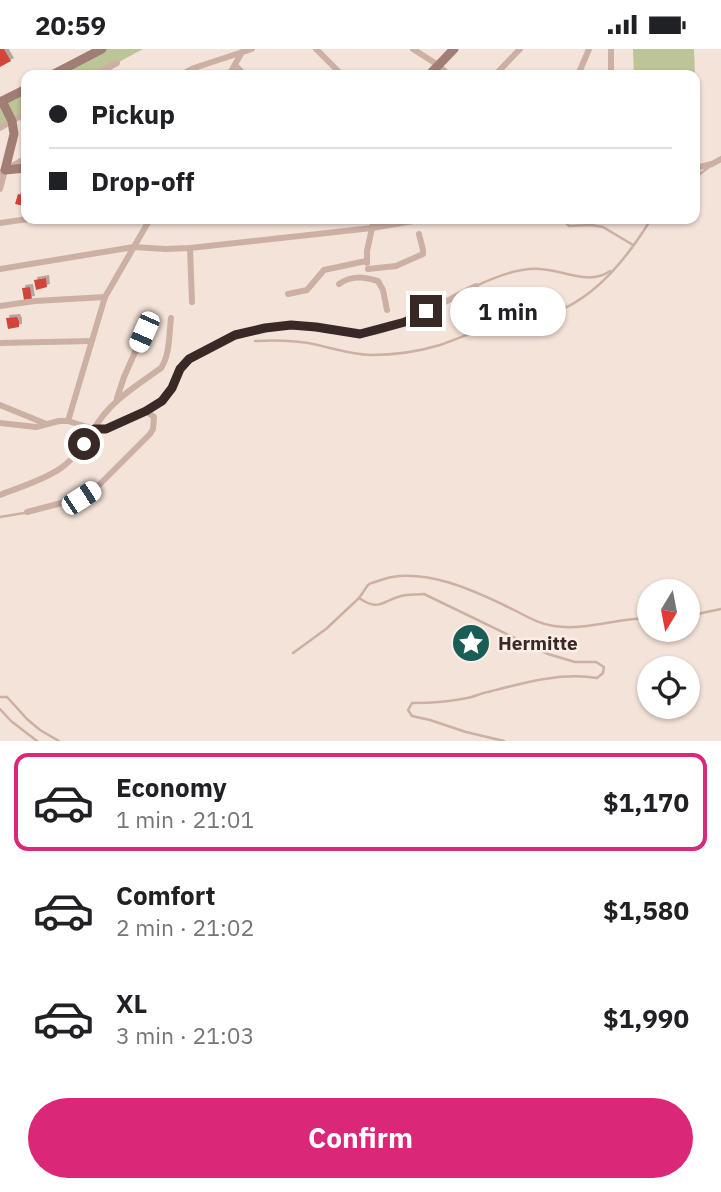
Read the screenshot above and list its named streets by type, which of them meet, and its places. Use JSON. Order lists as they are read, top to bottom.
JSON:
{
  "places": {
    "place": ["Hermitte"]
  },
  "north": "bottom",
  "page": {
    "status": "20:59",
    "banner": ["Pickup", "Drop-off"],
    "bubble": "1 min",
    "list": [
      {
        "name": "Economy",
        "note": "1 min · 21:01",
        "value": "$1,170"
      },
      {
        "name": "Comfort",
        "note": "2 min · 21:02",
        "value": "$1,580"
      },
      {
        "name": "XL",
        "note": "3 min · 21:03",
        "value": "$1,990"
      }
    ],
    "buttons": "Confirm"
  }
}
